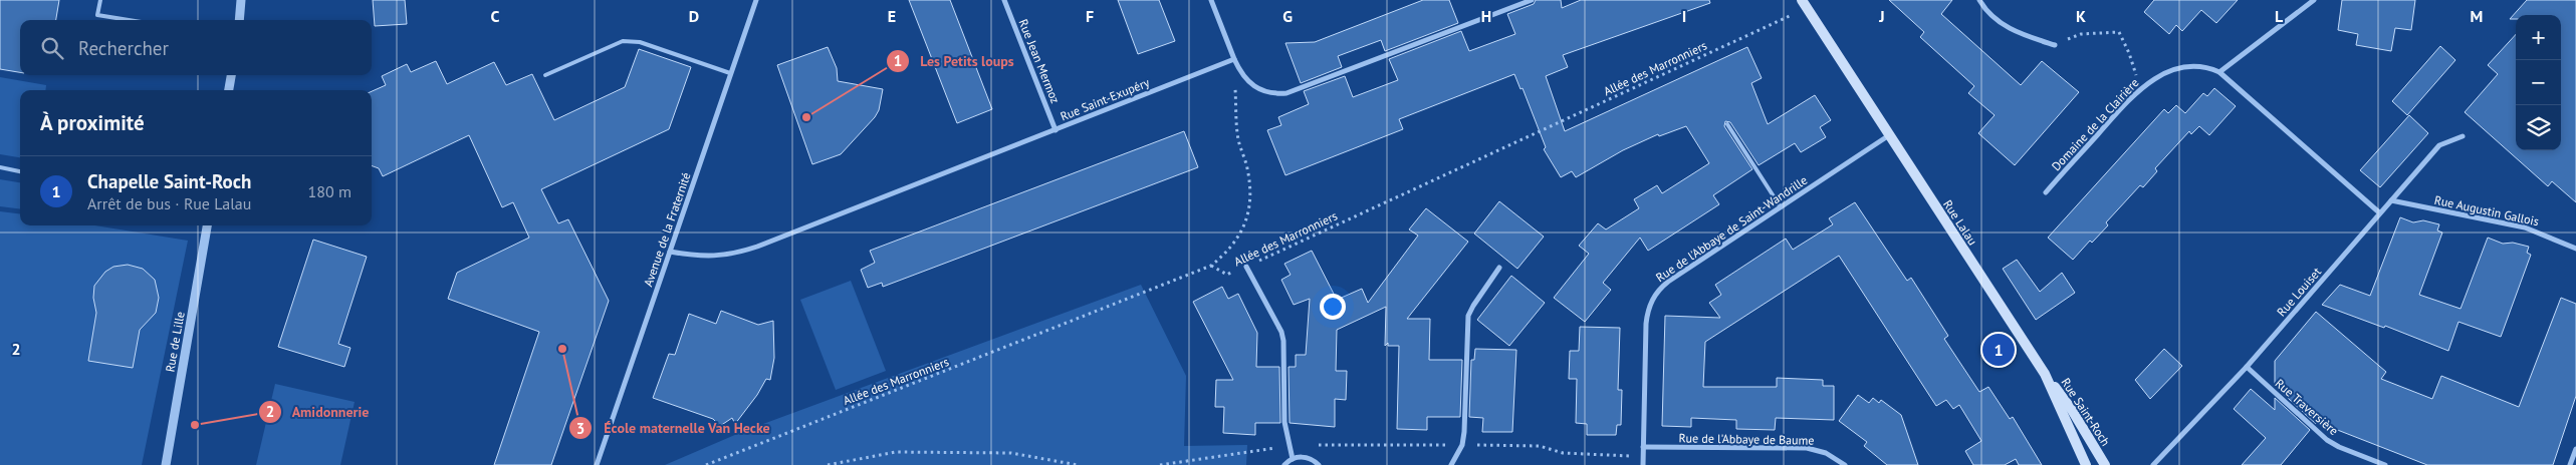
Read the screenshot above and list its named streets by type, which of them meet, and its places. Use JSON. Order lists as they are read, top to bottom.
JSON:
{
  "streets": {
    "main road": ["Rue Lalau", "Rue Saint-Roch"],
    "street": [
      "Rue Jean Mermoz",
      "Rue Saint-Exupéry",
      "Domaine de la Clairière",
      "Rue Augustin Gallois",
      "Rue de l'Abbaye de Saint-Wandrille",
      "Avenue de la Fraternité",
      "Rue Louiset",
      "Rue de Lille",
      "Rue Traversière",
      "Rue de l'Abbaye de Baume"
    ],
    "path": ["Allée des Marronniers"]
  },
  "crossings": [
    ["Rue Jean Mermoz", "Rue Saint-Exupéry"],
    ["Allée des Marronniers", "Rue Lalau"],
    ["Rue Saint-Exupéry", "Avenue de la Fraternité"],
    ["Rue Augustin Gallois", "Rue Louiset"],
    ["Rue Lalau", "Rue de l'Abbaye de Saint-Wandrille"],
    ["Rue Lalau", "Rue Saint-Roch"],
    ["Rue de l'Abbaye de Saint-Wandrille", "Rue de l'Abbaye de Baume"],
    ["Rue Louiset", "Rue Traversière"]
  ],
  "places": ["Les Petits loups", "École maternelle Van Hecke", "Amidonnerie"],
  "page": {
    "map_buttons": ["+", "−"],
    "search": "Rechercher",
    "heading": "À proximité",
    "list": [
      {
        "mark": "1",
        "name": "Chapelle Saint-Roch",
        "note": "Arrêt de bus · Rue Lalau",
        "value": "180 m"
      }
    ],
    "pins": "1"
  },
  "grid": {
    "columns": [
      "C",
      "D",
      "E",
      "F",
      "G",
      "H",
      "I",
      "J",
      "K",
      "L",
      "M"
    ],
    "rows": ["2"]
  }
}
